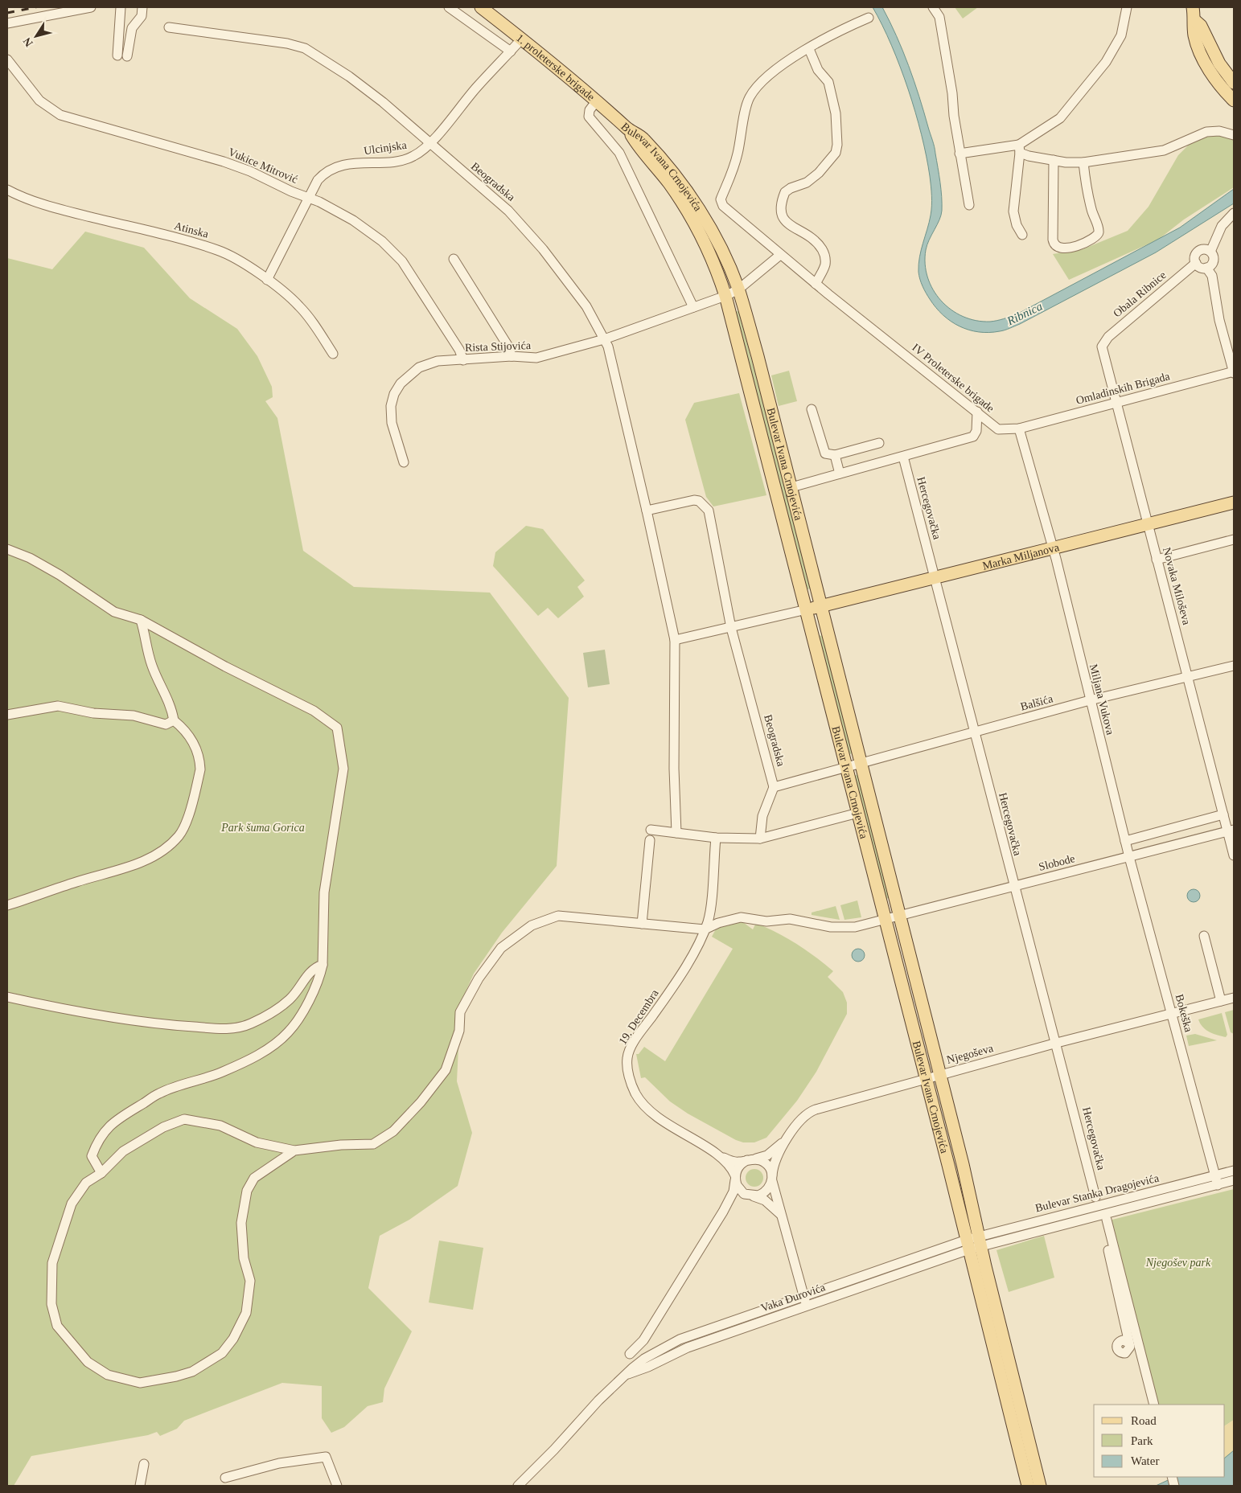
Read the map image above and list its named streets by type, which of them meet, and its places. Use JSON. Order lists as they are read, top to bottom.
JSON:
{
  "streets": {
    "main road": ["1. proleterske brigade", "Bulevar Ivana Crnojevića", "Marka Miljanova"],
    "street": [
      "Ulcinjska",
      "Vukice Mitrović",
      "Beogradska",
      "Atinska",
      "Obala Ribnice",
      "Rista Stijovića",
      "IV Proleterske brigade",
      "Omladinskih Brigada",
      "Hercegovačka",
      "Novaka Miloševa",
      "Miljana Vukova",
      "Balšića",
      "Slobode",
      "Bokeška",
      "19. Decembra",
      "Njegoševa",
      "Bulevar Stanka Dragojevića",
      "Vaka Đurovića"
    ]
  },
  "crossings": [
    ["1. proleterske brigade", "Ulcinjska"],
    ["1. proleterske brigade", "Bulevar Ivana Crnojevića"],
    ["Ulcinjska", "Vukice Mitrović"],
    ["Ulcinjska", "Beogradska"],
    ["Ulcinjska", "Atinska"],
    ["Vukice Mitrović", "Rista Stijovića"],
    ["Bulevar Ivana Crnojevića", "Rista Stijovića"],
    ["Bulevar Ivana Crnojevića", "Marka Miljanova"],
    ["Bulevar Ivana Crnojevića", "Balšića"],
    ["Bulevar Ivana Crnojevića", "Slobode"],
    ["Bulevar Ivana Crnojevića", "Njegoševa"],
    ["Bulevar Ivana Crnojevića", "Bulevar Stanka Dragojevića"],
    ["Bulevar Ivana Crnojevića", "Vaka Đurovića"],
    ["Beogradska", "Rista Stijovića"],
    ["Obala Ribnice", "Novaka Miloševa"],
    ["IV Proleterske brigade", "Omladinskih Brigada"],
    ["Omladinskih Brigada", "Novaka Miloševa"],
    ["Hercegovačka", "Marka Miljanova"],
    ["Hercegovačka", "Balšića"],
    ["Hercegovačka", "Slobode"],
    ["Hercegovačka", "Njegoševa"],
    ["Hercegovačka", "Bulevar Stanka Dragojevića"],
    ["Marka Miljanova", "Novaka Miloševa"],
    ["Marka Miljanova", "Miljana Vukova"],
    ["Novaka Miloševa", "Balšića"],
    ["Novaka Miloševa", "Slobode"],
    ["Miljana Vukova", "Balšića"],
    ["Miljana Vukova", "Slobode"],
    ["Miljana Vukova", "Bokeška"],
    ["Slobode", "Bokeška"],
    ["Bokeška", "Njegoševa"],
    ["Bokeška", "Bulevar Stanka Dragojevića"],
    ["19. Decembra", "Vaka Đurovića"],
    ["Bulevar Stanka Dragojevića", "Vaka Đurovića"]
  ],
  "water": ["Ribnica"],
  "parks": ["Park šuma Gorica", "Njegošev park"],
  "legend": ["Road", "Park", "Water"],
  "north": "bottom left"
}
